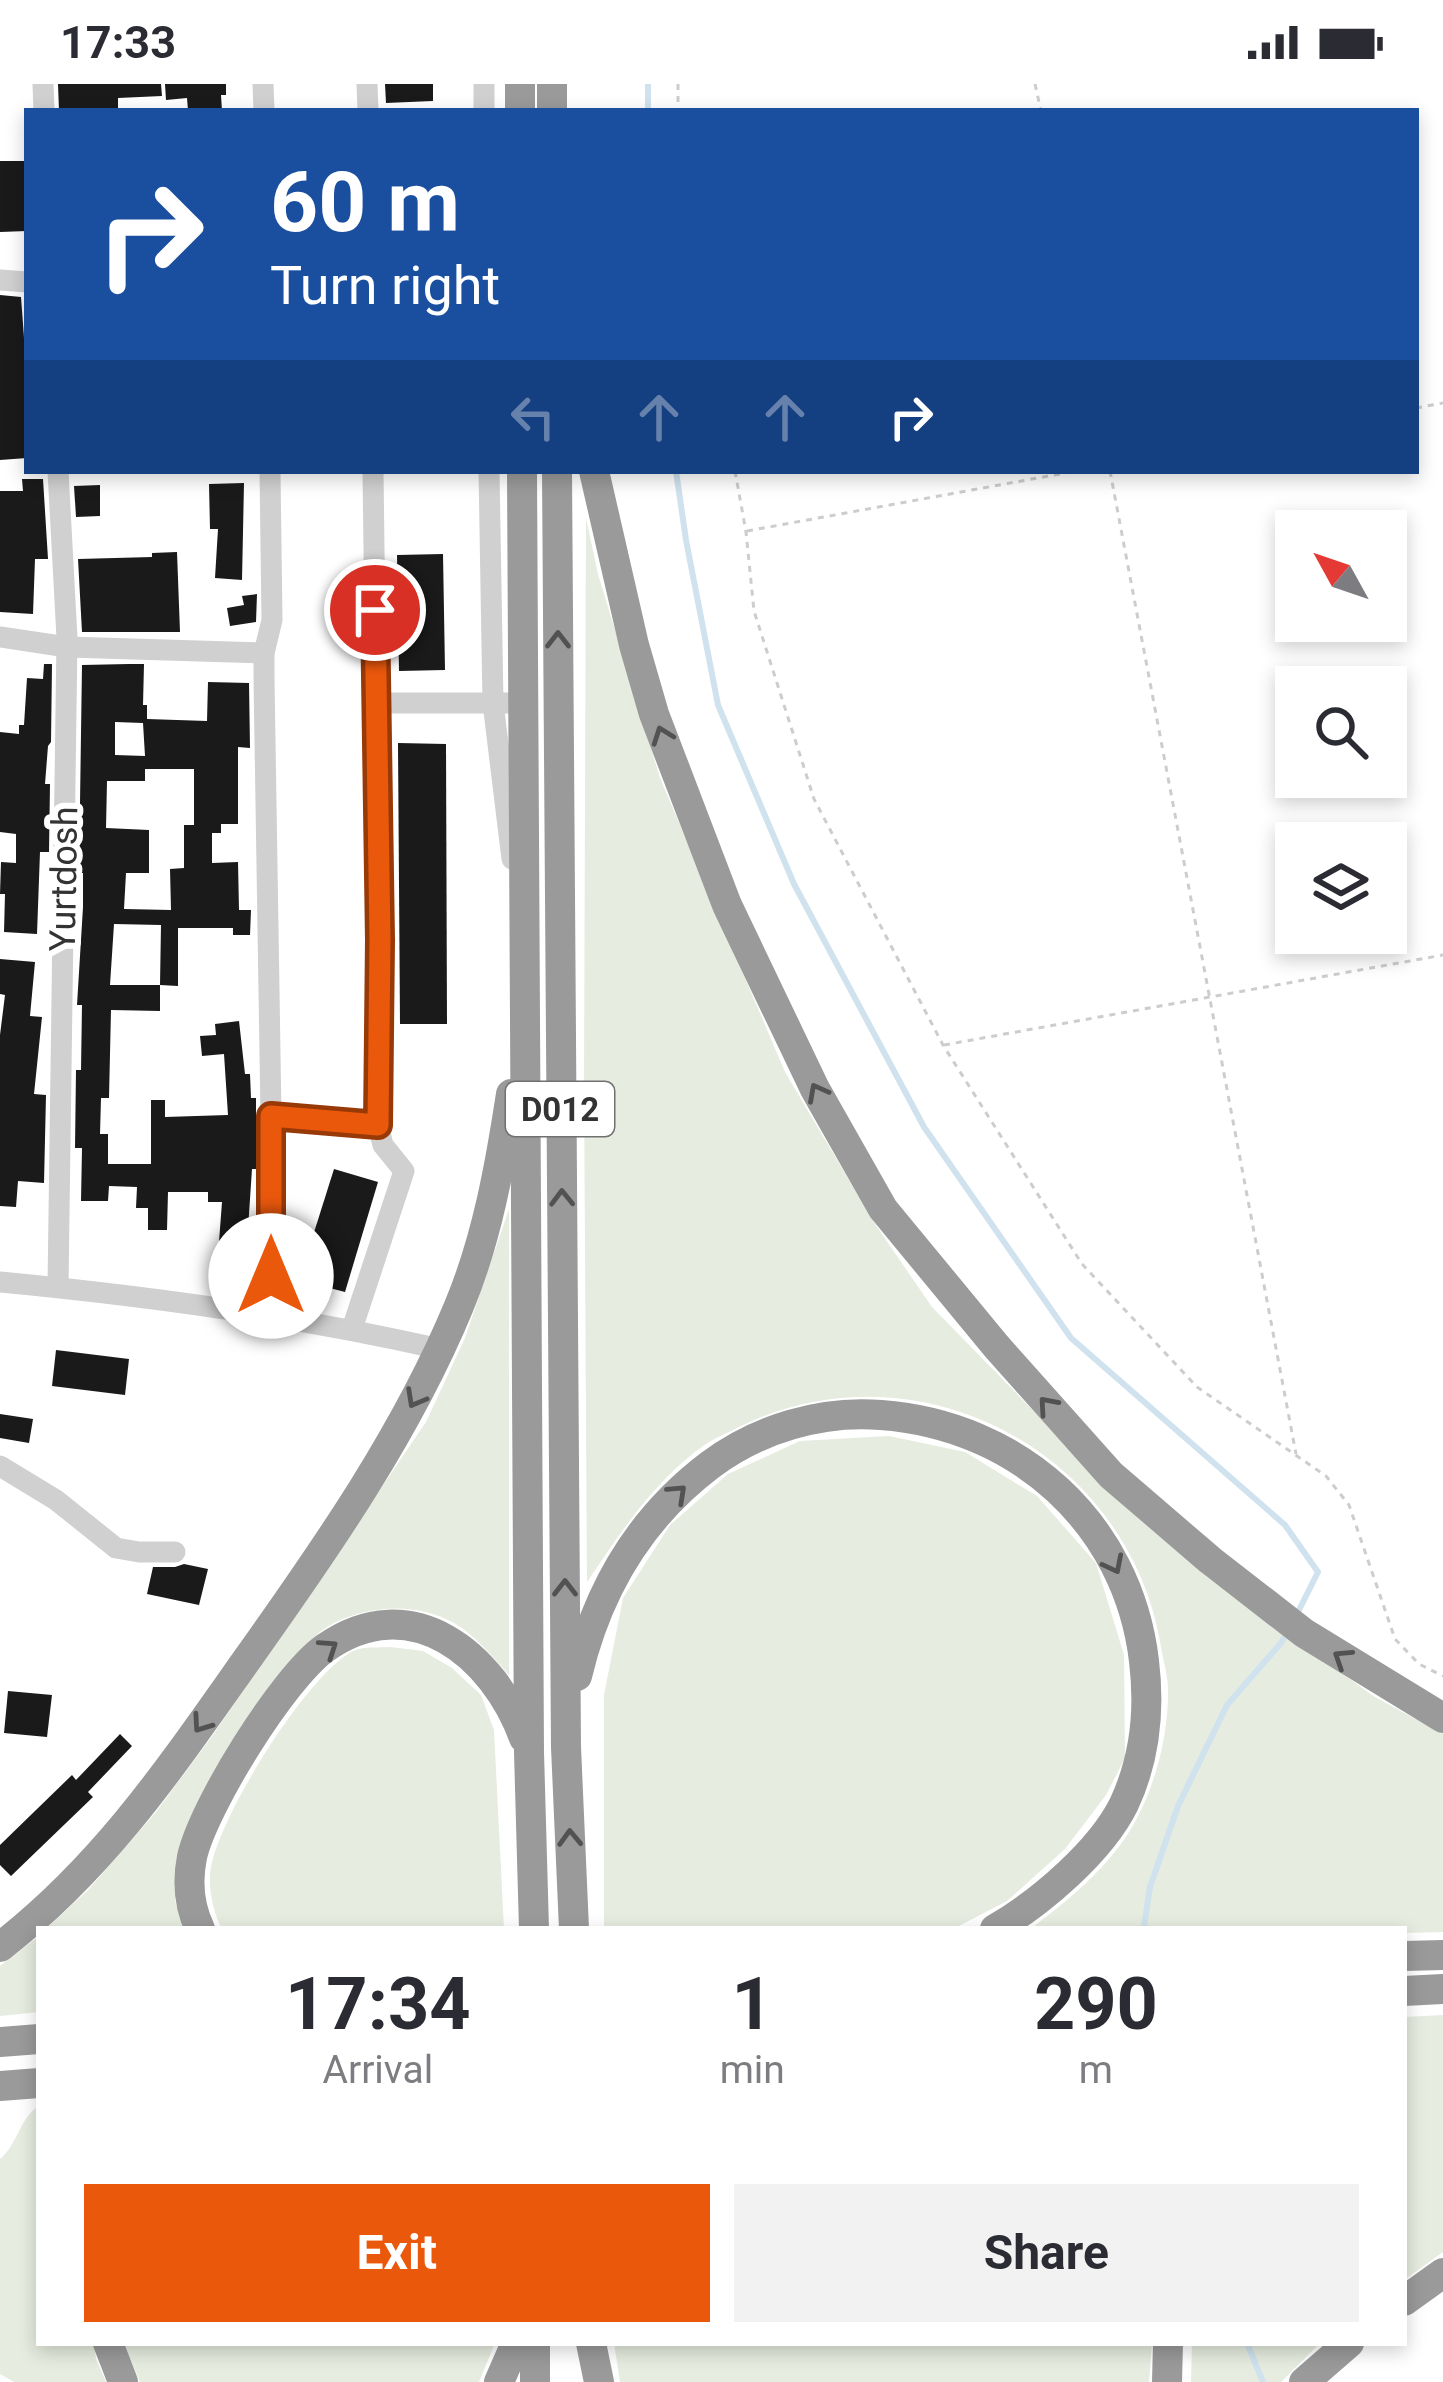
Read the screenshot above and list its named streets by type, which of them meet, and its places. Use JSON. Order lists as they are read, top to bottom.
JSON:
{
  "streets": {
    "highway": ["D012"],
    "street": ["Yurtdosh"]
  },
  "north": "top left",
  "page": {
    "status": "17:33",
    "turn": ["60 m", "Turn right"],
    "eta": [
      "17:34",
      "Arrival",
      "1",
      "min",
      "290",
      "m"
    ],
    "buttons": ["Exit", "Share"]
  }
}
